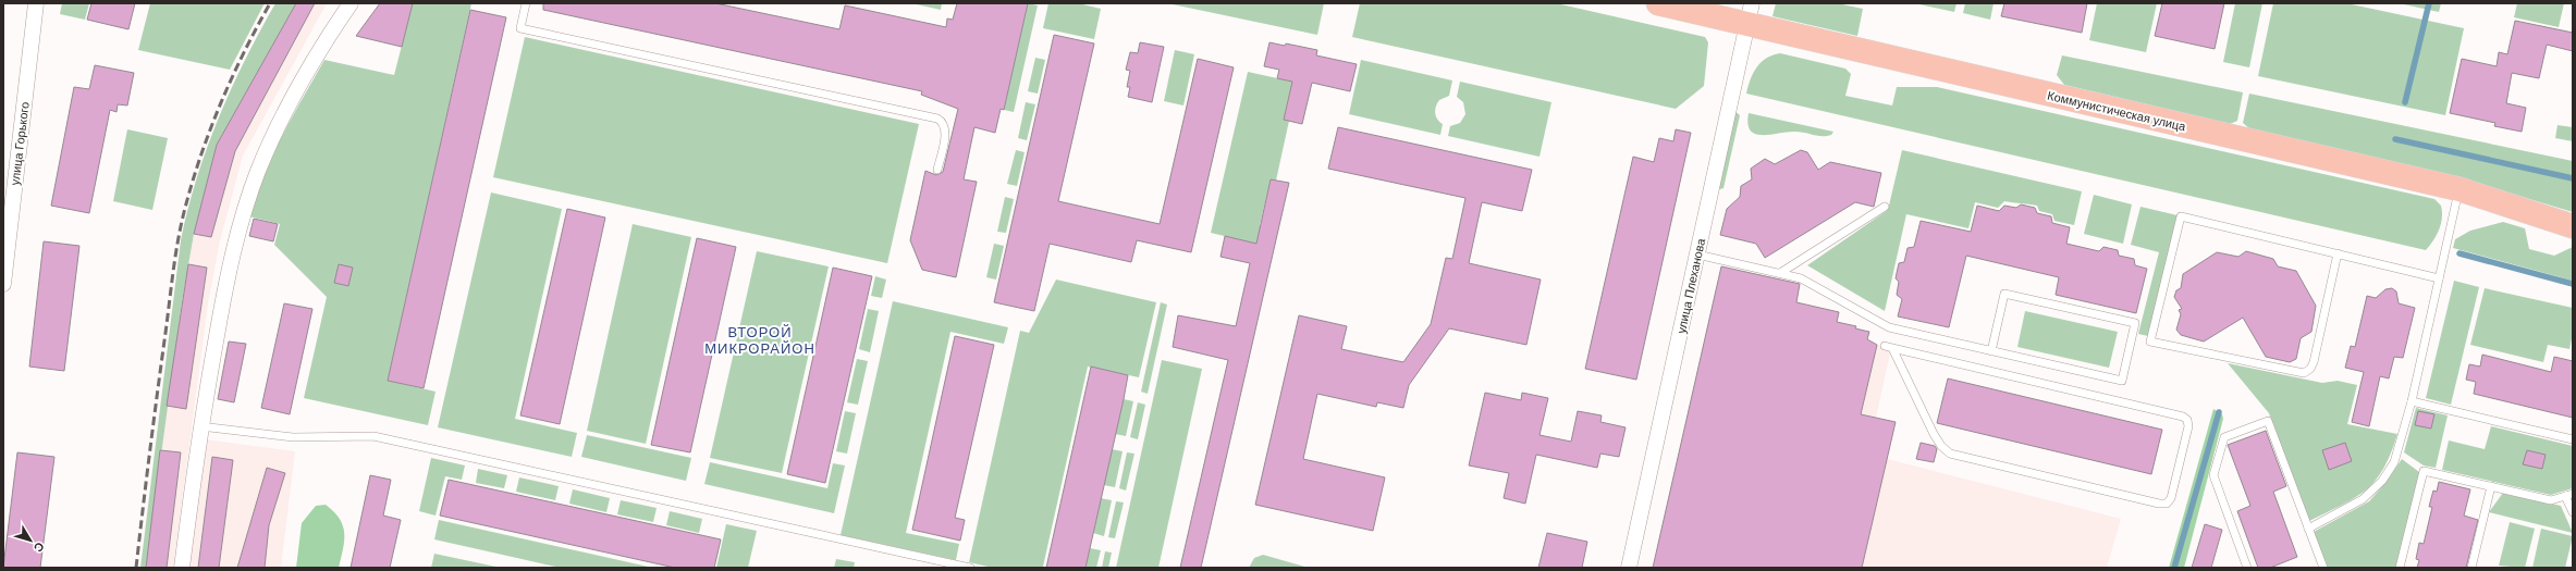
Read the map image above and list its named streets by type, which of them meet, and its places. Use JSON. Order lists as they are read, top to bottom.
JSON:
{
  "streets": {
    "main road": ["Коммунистическая улица"],
    "street": ["улица Горького", "улица Плеханова"]
  },
  "crossings": [
    ["Коммунистическая улица", "улица Плеханова"]
  ],
  "districts": ["ВТОРОЙ МИКРОРАЙОН"],
  "north": "bottom right"
}
